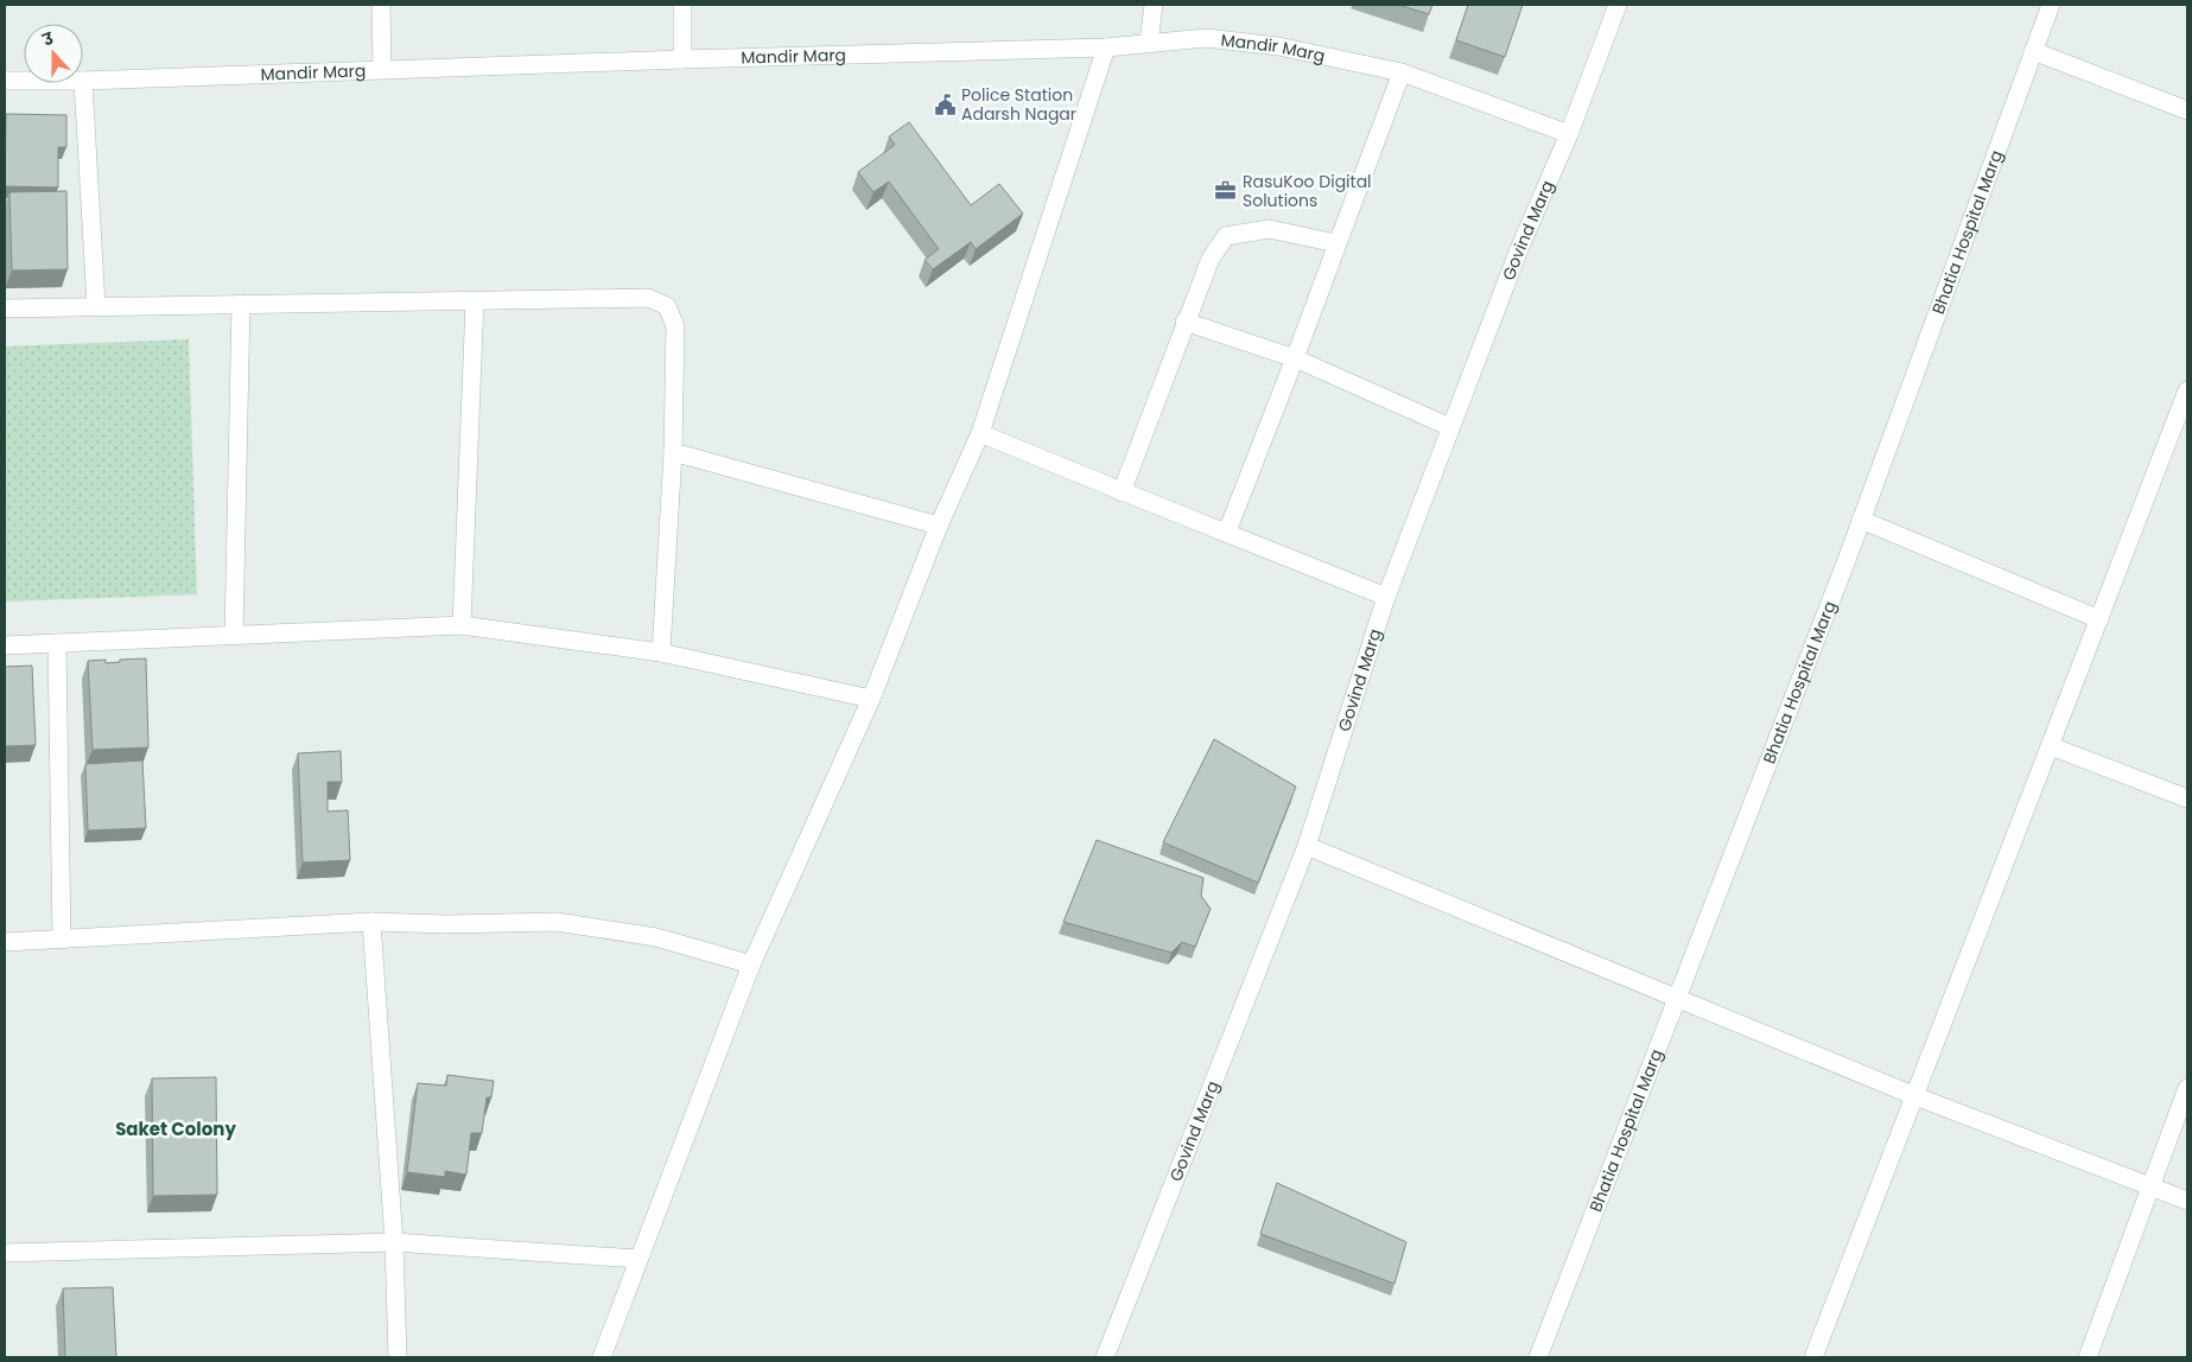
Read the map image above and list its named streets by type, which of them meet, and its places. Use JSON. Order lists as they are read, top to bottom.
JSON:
{
  "streets": {
    "street": ["Mandir Marg", "Govind Marg", "Bhatia Hospital Marg"]
  },
  "crossings": [
    ["Mandir Marg", "Govind Marg"]
  ],
  "districts": ["Saket Colony"],
  "places": {
    "public building": ["Police Station Adarsh Nagar"],
    "office": ["RasuKoo Digital Solutions"]
  },
  "north": "top"
}
